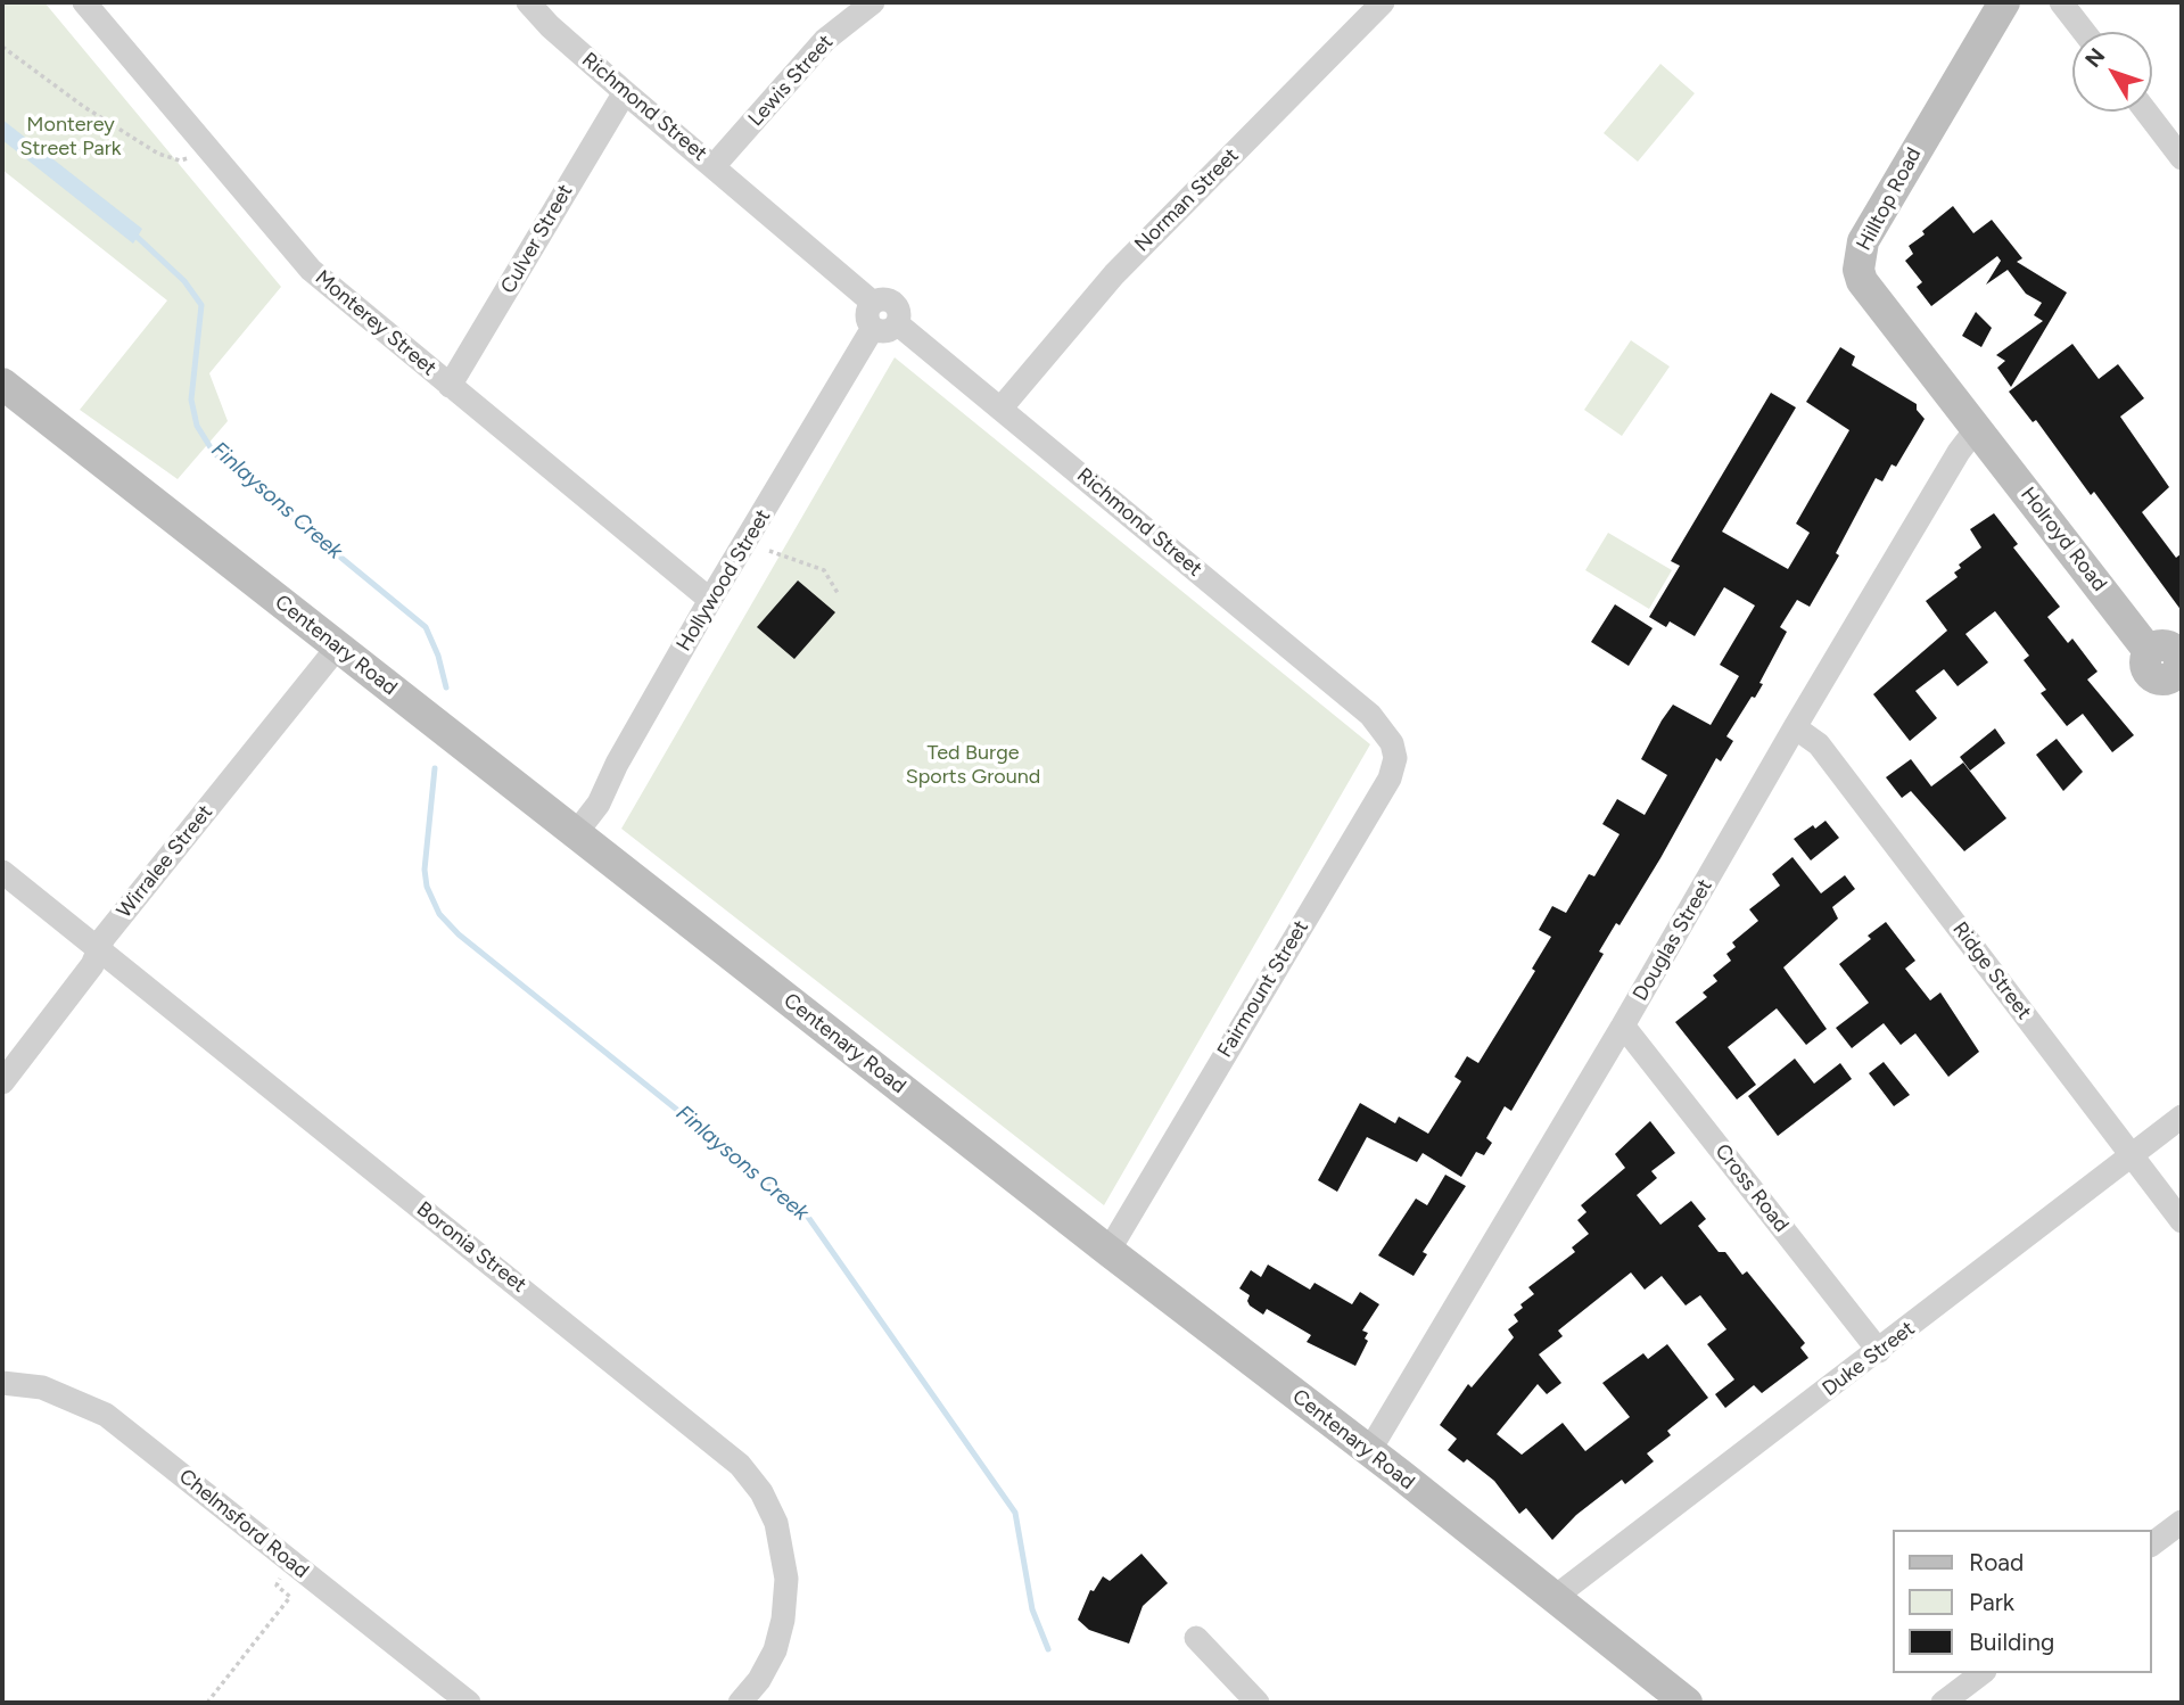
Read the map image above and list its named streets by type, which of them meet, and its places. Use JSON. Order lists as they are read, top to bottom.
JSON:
{
  "streets": {
    "main road": ["Hilltop Road", "Holroyd Road", "Centenary Road"],
    "street": [
      "Lewis Street",
      "Richmond Street",
      "Norman Street",
      "Culver Street",
      "Monterey Street",
      "Hollywood Street",
      "Wirralee Street",
      "Douglas Street",
      "Ridge Street",
      "Fairmount Street",
      "Cross Road",
      "Boronia Street",
      "Duke Street",
      "Chelmsford Road"
    ]
  },
  "crossings": [
    ["Lewis Street", "Richmond Street"],
    ["Richmond Street", "Norman Street"],
    ["Richmond Street", "Culver Street"],
    ["Richmond Street", "Hollywood Street"],
    ["Richmond Street", "Fairmount Street"],
    ["Hilltop Road", "Holroyd Road"],
    ["Hilltop Road", "Douglas Street"],
    ["Culver Street", "Monterey Street"],
    ["Monterey Street", "Hollywood Street"],
    ["Holroyd Road", "Douglas Street"],
    ["Hollywood Street", "Centenary Road"],
    ["Centenary Road", "Wirralee Street"],
    ["Centenary Road", "Douglas Street"],
    ["Centenary Road", "Fairmount Street"],
    ["Centenary Road", "Duke Street"],
    ["Wirralee Street", "Boronia Street"],
    ["Douglas Street", "Ridge Street"],
    ["Douglas Street", "Cross Road"],
    ["Ridge Street", "Duke Street"],
    ["Cross Road", "Duke Street"]
  ],
  "water": ["Finlaysons Creek"],
  "parks": ["Monterey Street Park", "Ted Burge Sports Ground"],
  "legend": ["Road", "Park", "Building"],
  "north": "top left"
}
